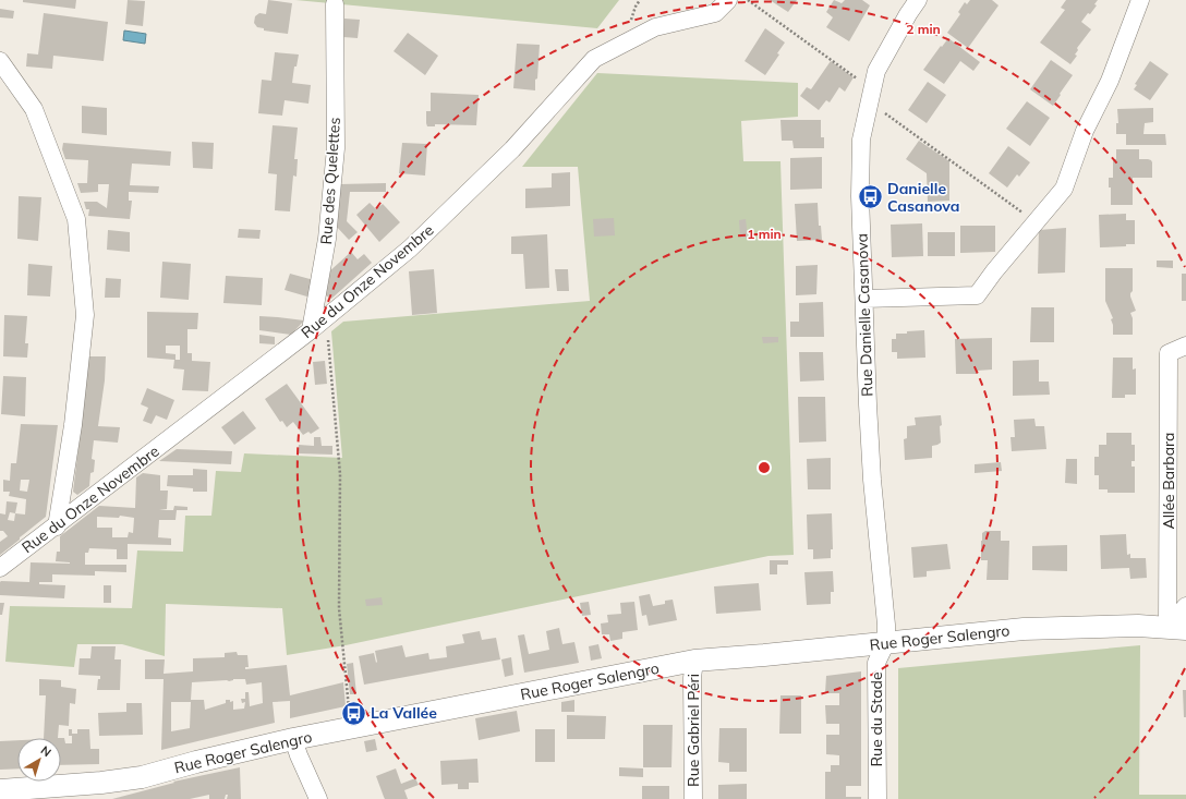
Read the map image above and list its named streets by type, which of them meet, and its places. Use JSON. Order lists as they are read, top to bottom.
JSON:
{
  "streets": {
    "street": [
      "Rue des Quelettes",
      "Rue du Onze Novembre",
      "Rue Danielle Casanova",
      "Allée Barbara",
      "Rue Roger Salengro",
      "Rue du Stade",
      "Rue Gabriel Péri"
    ]
  },
  "crossings": [
    ["Rue des Quelettes", "Rue du Onze Novembre"],
    ["Rue Danielle Casanova", "Rue Roger Salengro"],
    ["Rue Danielle Casanova", "Rue du Stade"],
    ["Allée Barbara", "Rue Roger Salengro"],
    ["Rue Roger Salengro", "Rue du Stade"],
    ["Rue Roger Salengro", "Rue Gabriel Péri"]
  ],
  "places": {
    "bus stop": ["Danielle Casanova", "La Vallée"]
  },
  "north": "top right",
  "rings": ["2 min", "1 min"]
}
